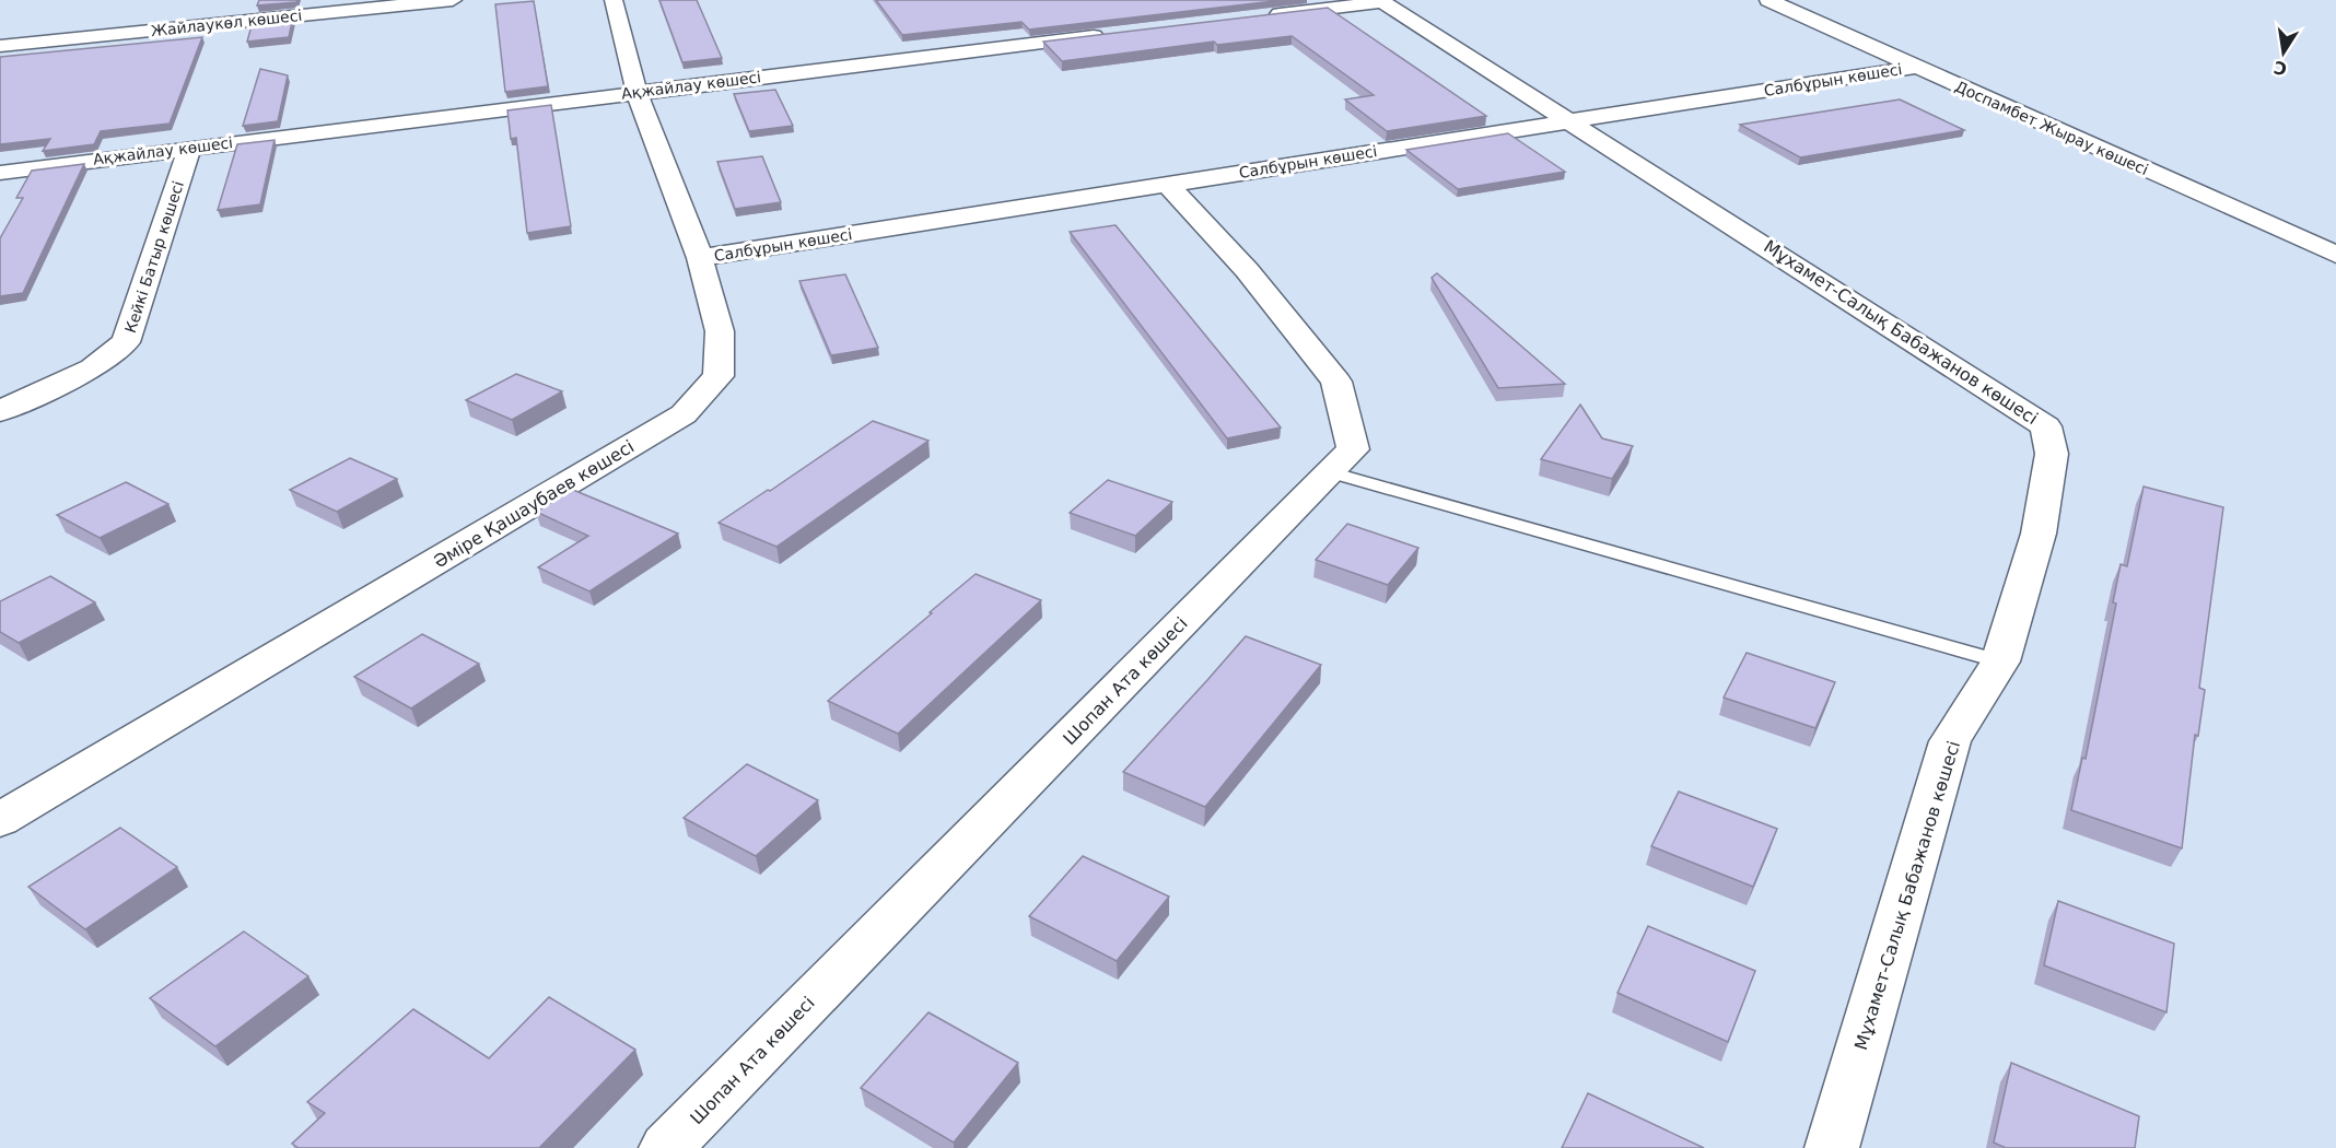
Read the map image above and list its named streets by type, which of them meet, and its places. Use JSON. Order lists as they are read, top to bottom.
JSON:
{
  "streets": {
    "street": [
      "Жайлаукөл көшесі",
      "Салбұрын көшесі",
      "Ақжайлау көшесі",
      "Доспамбет Жырау көшесі",
      "Кейкі Батыр көшесі",
      "Мұхамет-Салық Бабажанов көшесі",
      "Әміре Қашаубаев көшесі",
      "Шопан Ата көшесі"
    ]
  },
  "crossings": [
    ["Салбұрын көшесі", "Доспамбет Жырау көшесі"],
    ["Салбұрын көшесі", "Мұхамет-Салық Бабажанов көшесі"],
    ["Салбұрын көшесі", "Әміре Қашаубаев көшесі"],
    ["Салбұрын көшесі", "Шопан Ата көшесі"],
    ["Ақжайлау көшесі", "Кейкі Батыр көшесі"],
    ["Ақжайлау көшесі", "Әміре Қашаубаев көшесі"]
  ],
  "north": "bottom"
}
